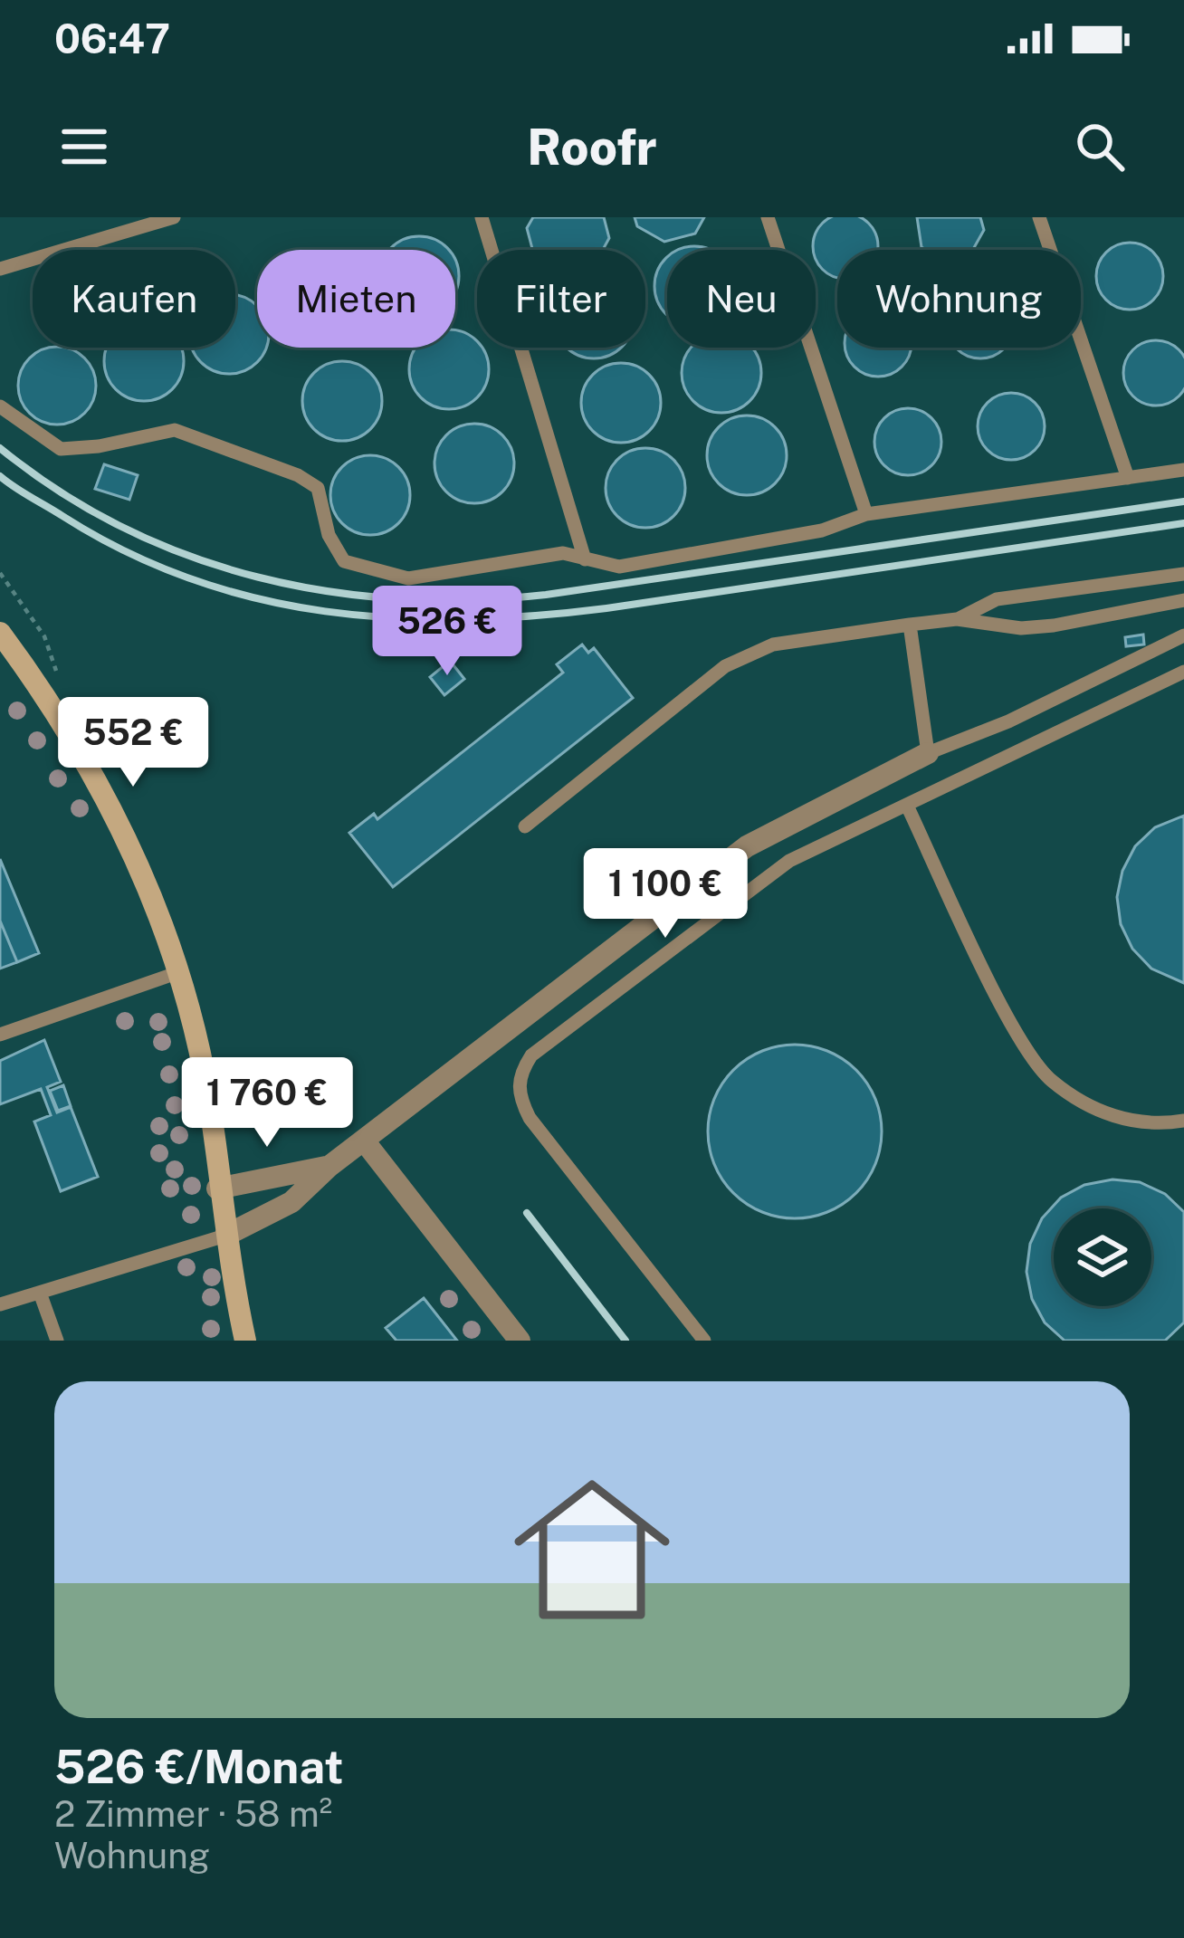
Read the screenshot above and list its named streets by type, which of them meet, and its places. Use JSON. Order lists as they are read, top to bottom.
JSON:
{
  "page": {
    "status": "06:47",
    "header": "Roofr",
    "chip": [
      "Kaufen",
      "Mieten",
      "Filter",
      "Neu",
      "Wohnung"
    ],
    "price": [
      "526 €",
      "552 €",
      "1 100 €",
      "1 760 €"
    ],
    "list": [
      {
        "name": "526 €/Monat",
        "note": "2 Zimmer · 58 m² · Wohnung"
      }
    ]
  }
}
